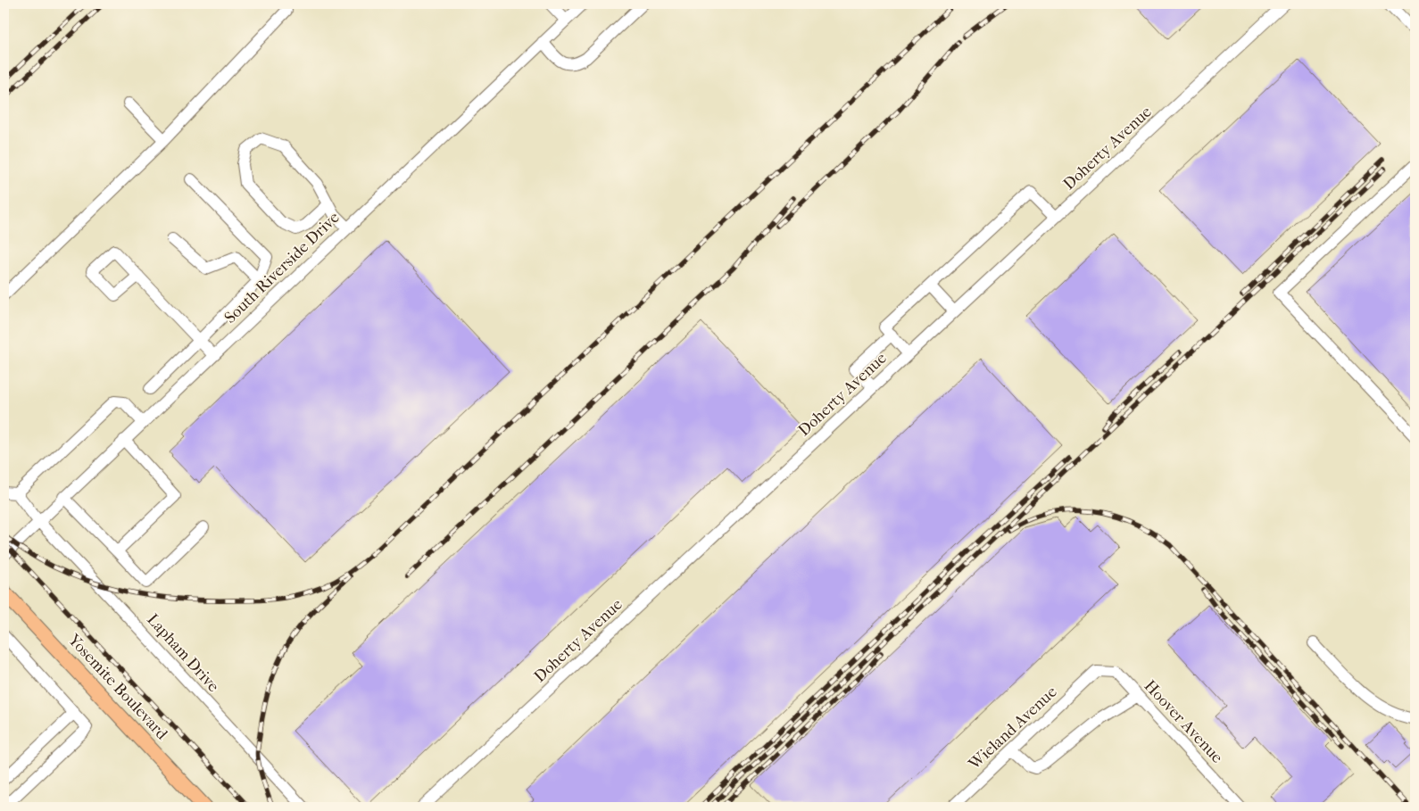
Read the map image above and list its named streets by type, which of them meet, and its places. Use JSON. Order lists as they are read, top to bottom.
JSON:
{
  "streets": {
    "main road": ["Yosemite Boulevard"],
    "street": [
      "Doherty Avenue",
      "South Riverside Drive",
      "Lapham Drive",
      "Hoover Avenue",
      "Wieland Avenue"
    ]
  },
  "crossings": [
    ["South Riverside Drive", "Lapham Drive"],
    ["Hoover Avenue", "Wieland Avenue"]
  ]
}
